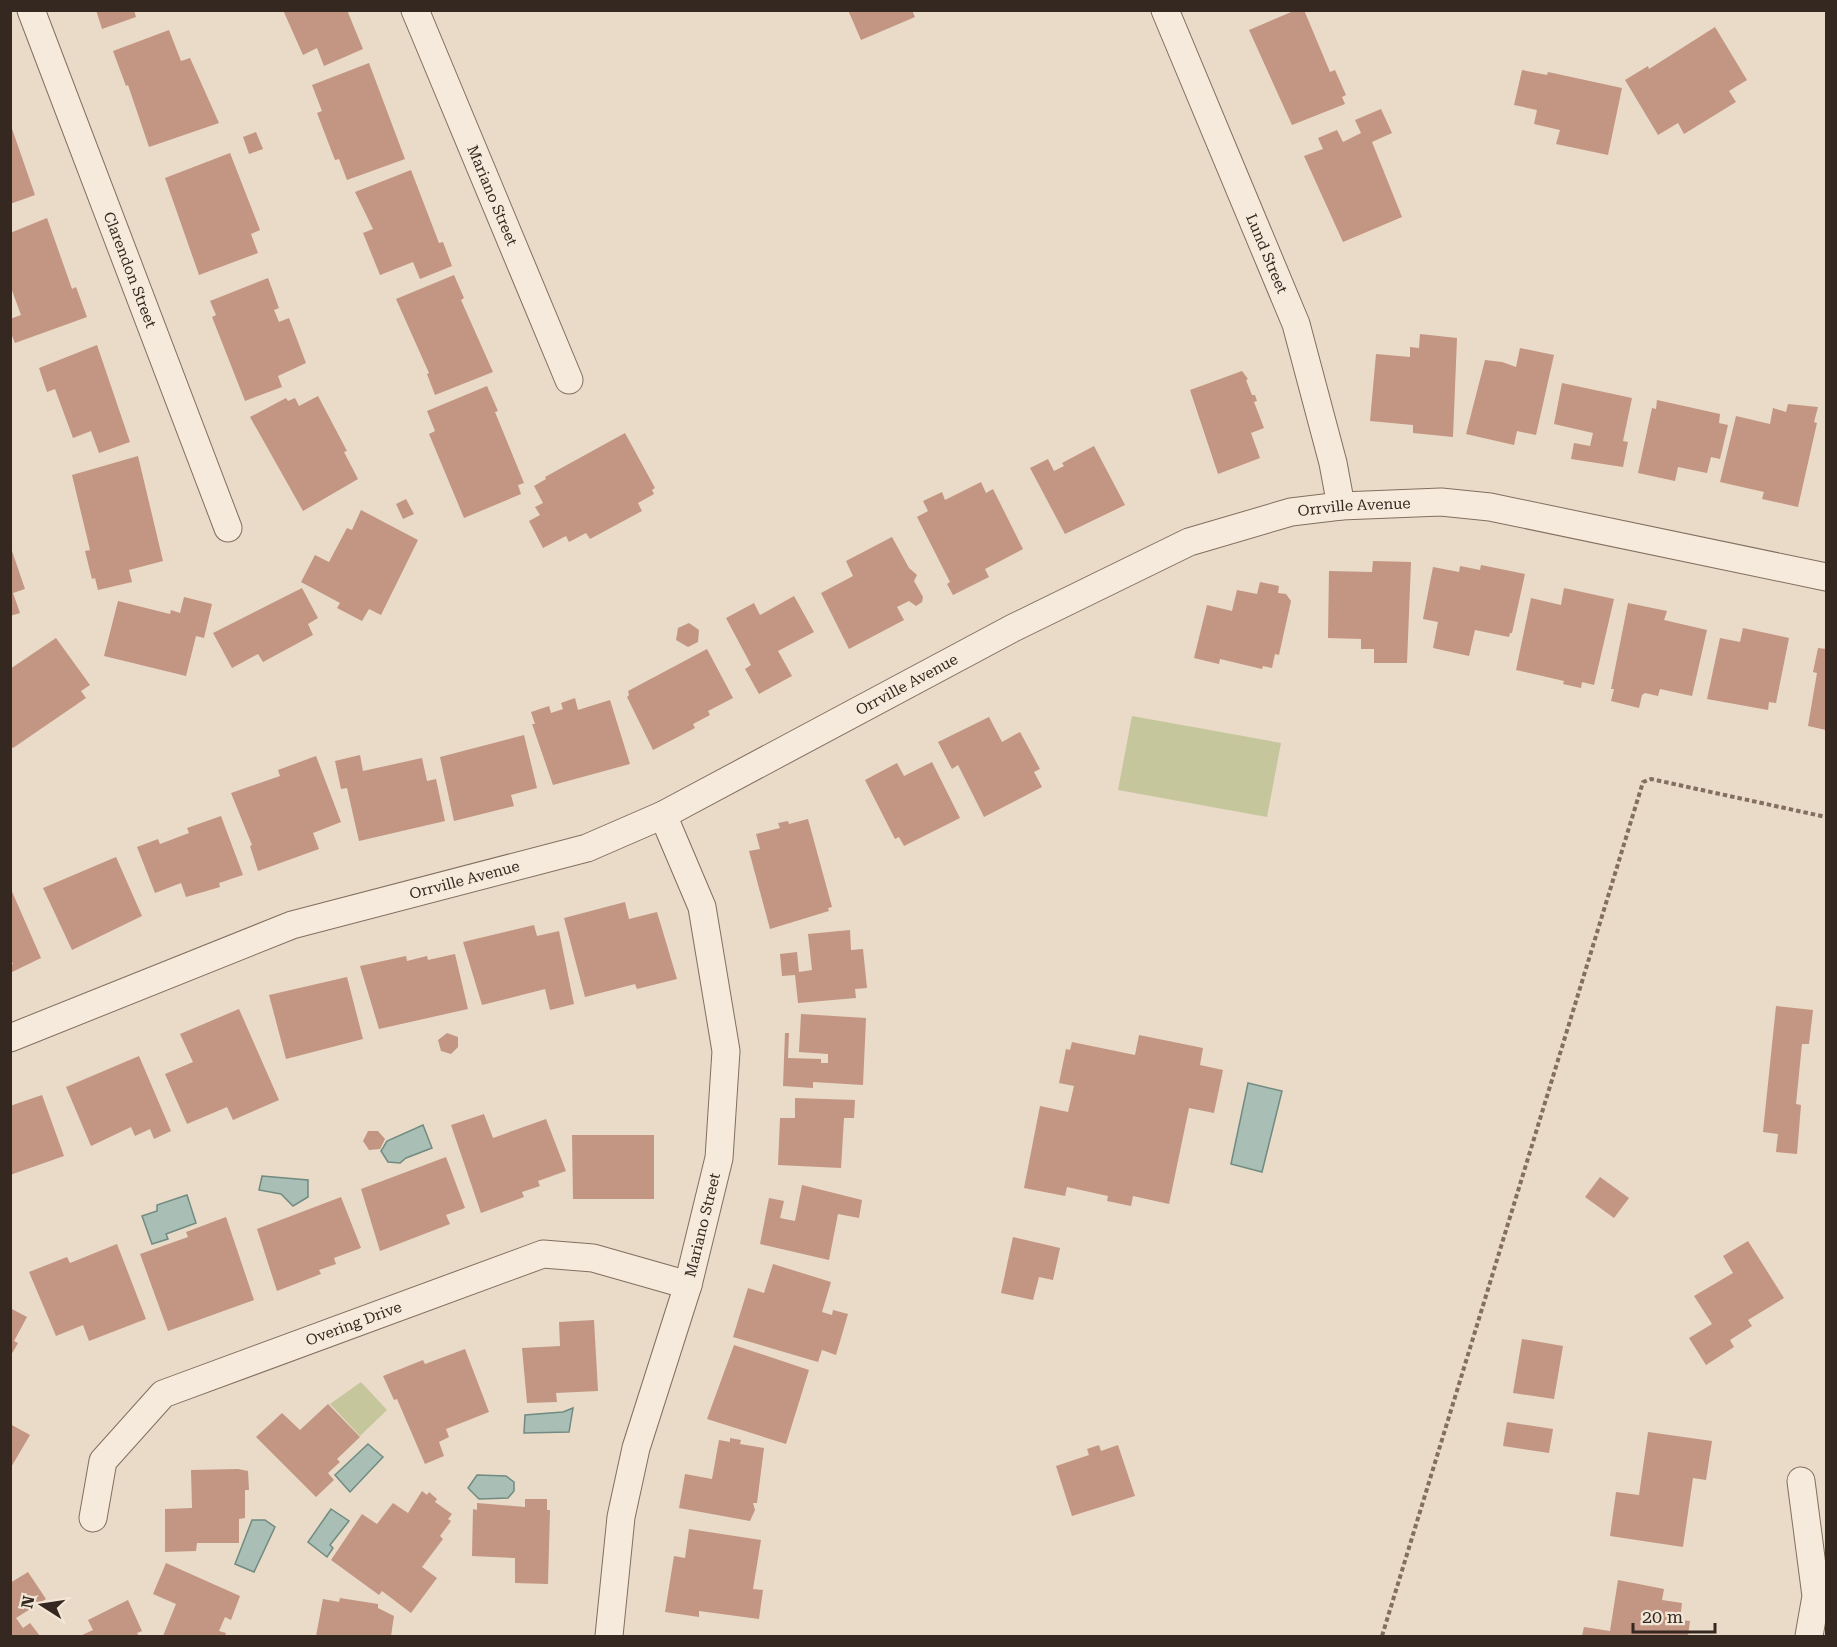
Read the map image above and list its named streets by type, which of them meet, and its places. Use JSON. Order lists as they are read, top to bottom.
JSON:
{
  "streets": {
    "street": [
      "Mariano Street",
      "Lund Street",
      "Clarendon Street",
      "Orrville Avenue",
      "Overing Drive"
    ]
  },
  "crossings": [
    ["Mariano Street", "Orrville Avenue"],
    ["Mariano Street", "Overing Drive"],
    ["Lund Street", "Orrville Avenue"]
  ],
  "scale_bar": "20 m",
  "north": "left"
}
